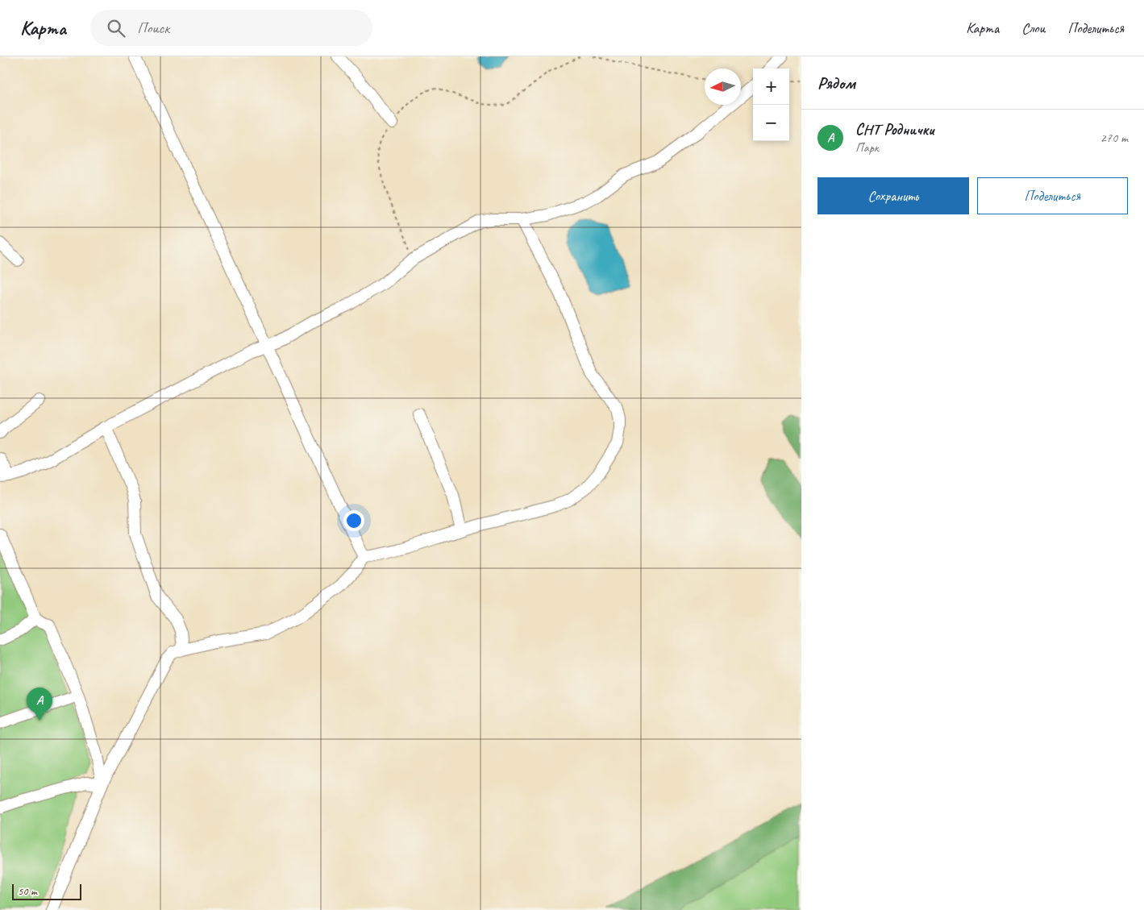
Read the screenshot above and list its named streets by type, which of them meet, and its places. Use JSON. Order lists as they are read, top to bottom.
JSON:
{
  "scale_bar": "50 m",
  "north": "left",
  "page": {
    "header": "Карта",
    "search": "Поиск",
    "nav": ["Карта", "Слои", "Поделиться"],
    "heading": "Рядом",
    "map_buttons": ["+", "−"],
    "list": [
      {
        "mark": "A",
        "name": "СНТ Роднички",
        "note": "Парк",
        "value": "270 m"
      }
    ],
    "buttons": ["Сохранить", "Поделиться"],
    "pins": "A",
    "scale": "50 m"
  }
}
